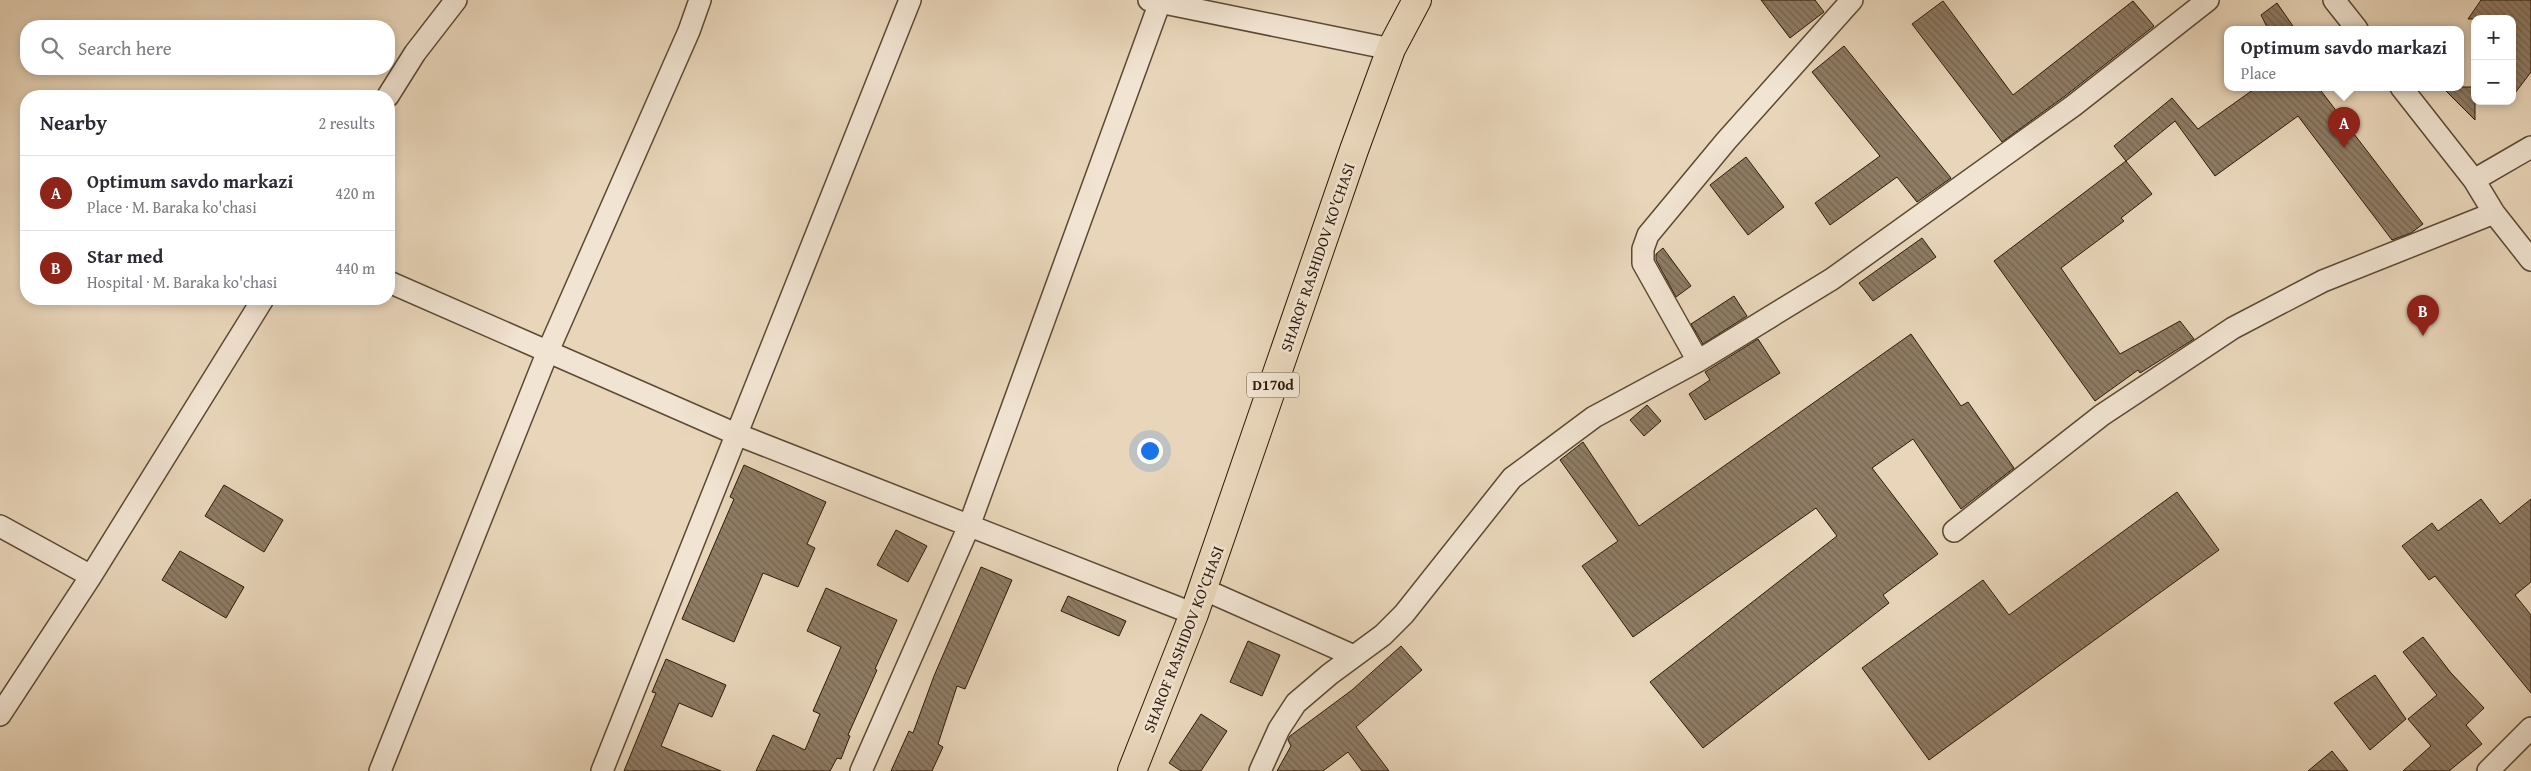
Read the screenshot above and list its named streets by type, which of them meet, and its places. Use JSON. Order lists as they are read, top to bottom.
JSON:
{
  "streets": {
    "main road": ["SHAROF RASHIDOV KO'CHASI", "D170d"]
  },
  "page": {
    "map_buttons": ["+", "−"],
    "search": "Search here",
    "popup": ["Optimum savdo markazi", "Place"],
    "heading": ["Nearby", "2 results"],
    "pins": ["A", "B"],
    "list": [
      {
        "mark": "A",
        "name": "Optimum savdo markazi",
        "note": "Place · M. Baraka ko'chasi",
        "value": "420 m"
      },
      {
        "mark": "B",
        "name": "Star med",
        "note": "Hospital · M. Baraka ko'chasi",
        "value": "440 m"
      }
    ]
  }
}
